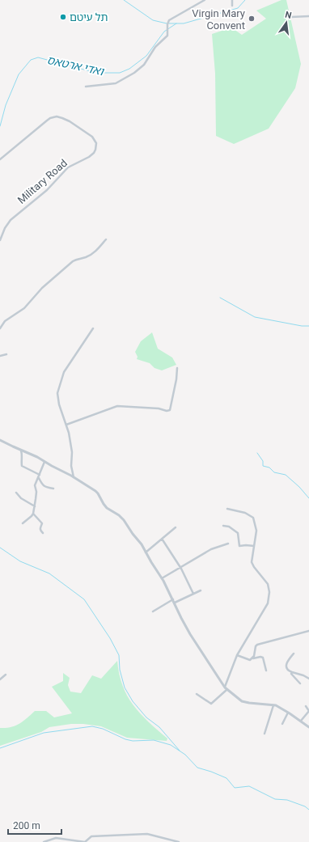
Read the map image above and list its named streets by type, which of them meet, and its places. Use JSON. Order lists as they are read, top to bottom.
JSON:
{
  "streets": {
    "street": ["Military Road"]
  },
  "water": ["ואדי ארטאס"],
  "places": ["תל עיטם", "Virgin Mary Convent"],
  "scale_bar": "200 m",
  "north": "top"
}
